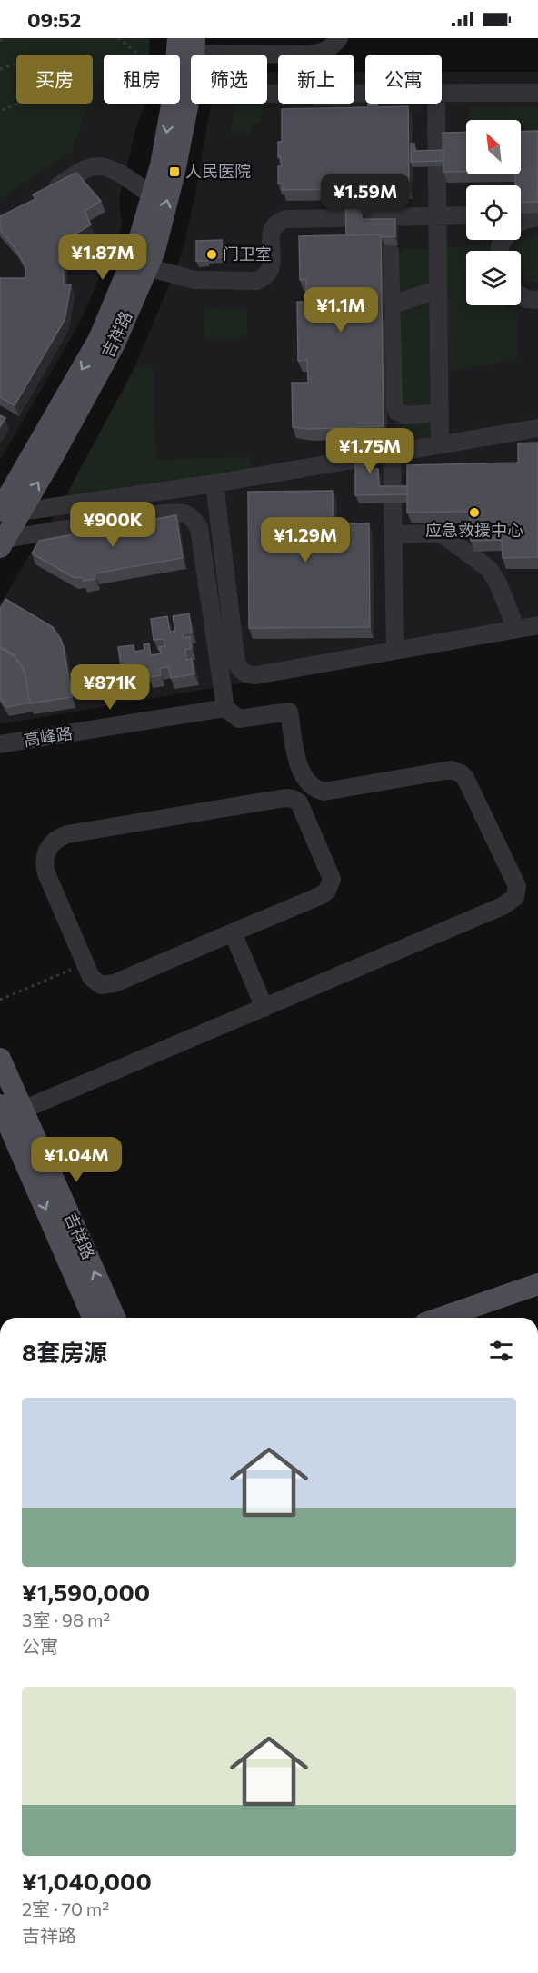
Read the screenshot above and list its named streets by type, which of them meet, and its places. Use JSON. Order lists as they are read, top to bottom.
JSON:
{
  "streets": {
    "main road": ["吉祥路"],
    "street": ["高峰路"]
  },
  "places": {
    "transit": ["人民医院"],
    "other": ["门卫室", "应急救援中心"]
  },
  "north": "top left",
  "page": {
    "status": "09:52",
    "chip": [
      "买房",
      "租房",
      "筛选",
      "新上",
      "公寓"
    ],
    "price": [
      "¥1.59M",
      "¥1.87M",
      "¥1.1M",
      "¥1.75M",
      "¥900K",
      "¥1.29M",
      "¥871K",
      "¥1.04M"
    ],
    "heading": "8套房源",
    "list": [
      {
        "name": "¥1,590,000",
        "note": "3室 · 98 m² · 公寓"
      },
      {
        "name": "¥1,040,000",
        "note": "2室 · 70 m² · 吉祥路"
      }
    ]
  }
}
